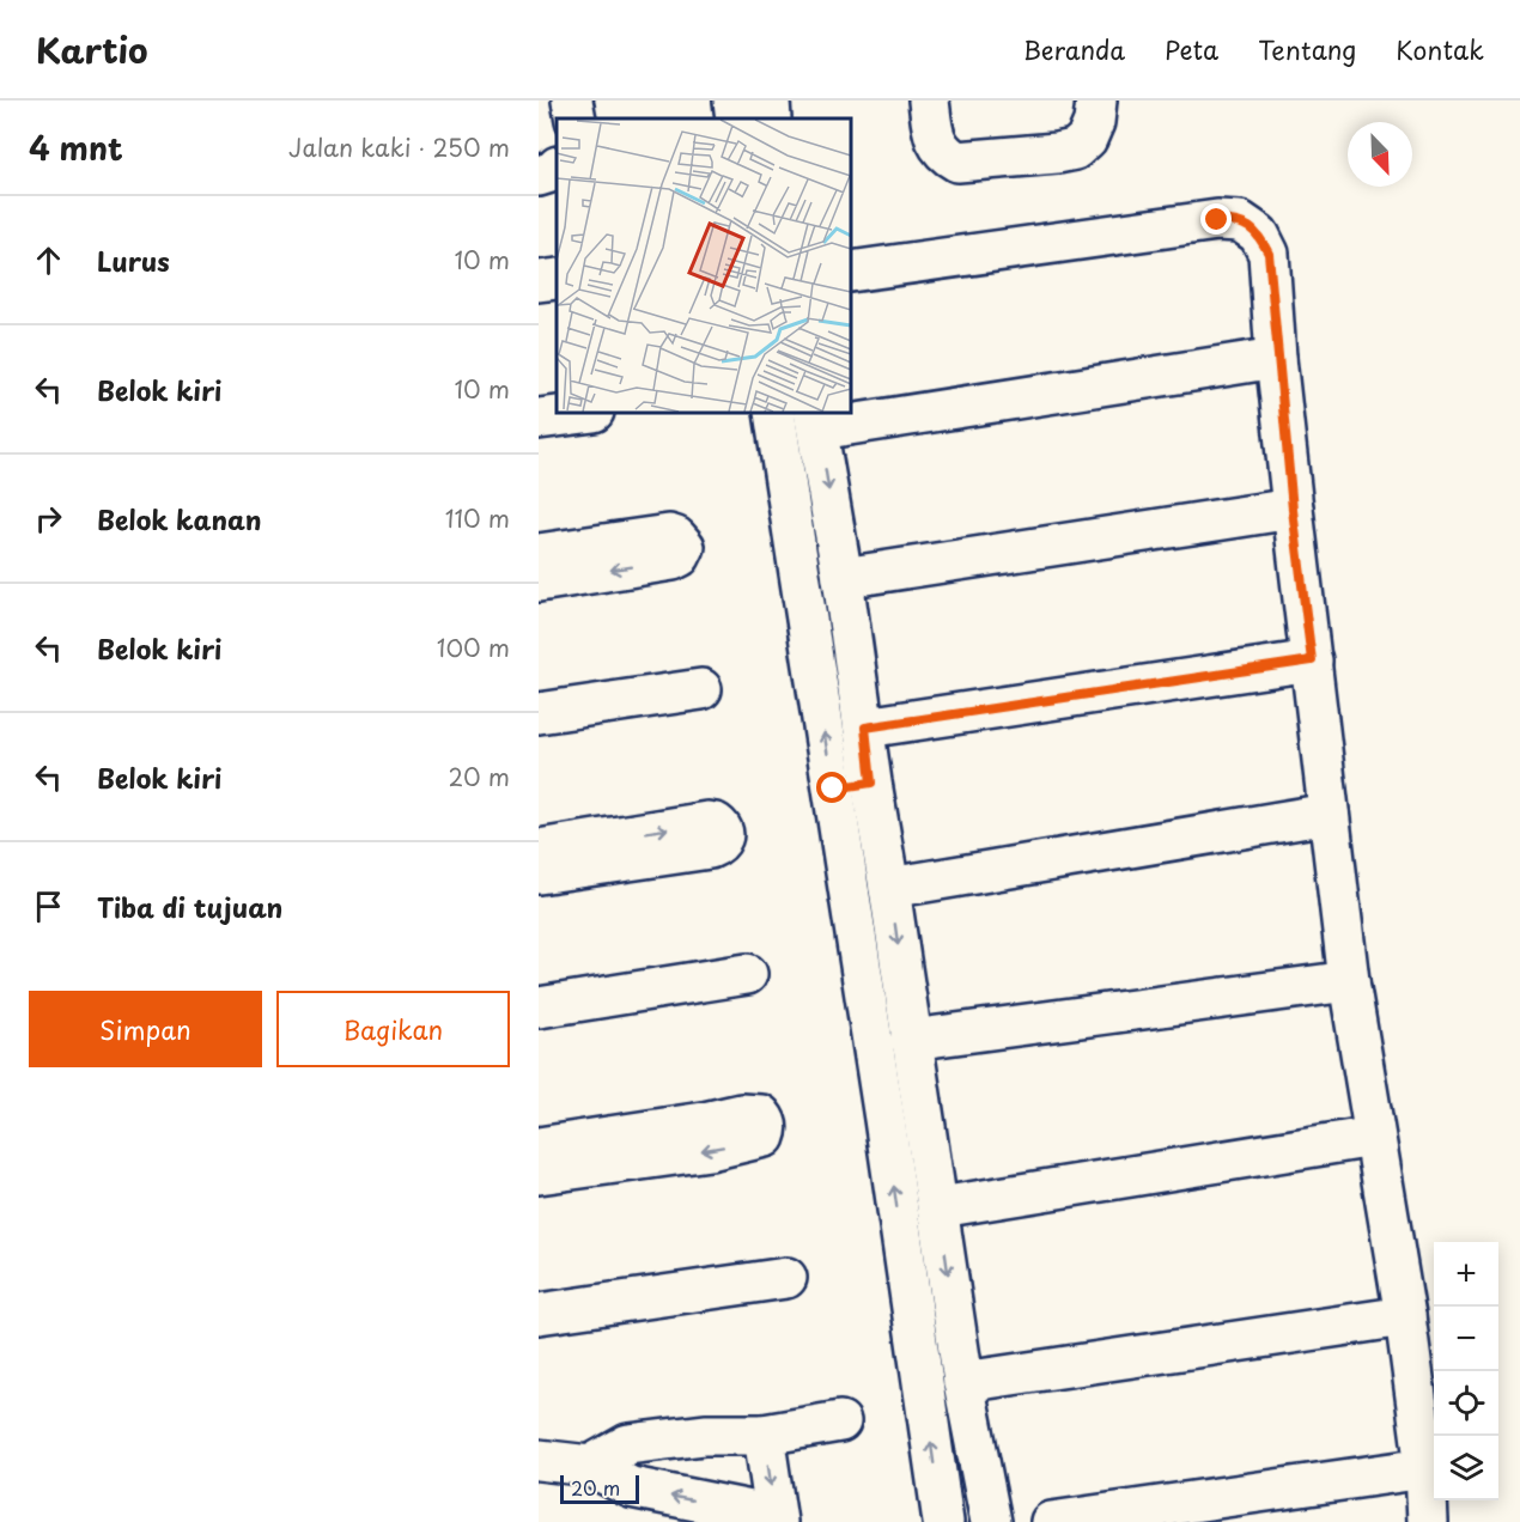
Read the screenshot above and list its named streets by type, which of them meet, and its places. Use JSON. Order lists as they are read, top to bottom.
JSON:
{
  "scale_bar": "20 m",
  "north": "bottom right",
  "page": {
    "header": "Kartio",
    "nav": [
      "Beranda",
      "Peta",
      "Tentang",
      "Kontak"
    ],
    "heading": ["4 mnt", "Jalan kaki · 250 m"],
    "list": [
      ["Lurus", "10 m"],
      ["Belok kiri", "10 m"],
      ["Belok kanan", "110 m"],
      ["Belok kiri", "100 m"],
      ["Belok kiri", "20 m"],
      "Tiba di tujuan"
    ],
    "buttons": ["Simpan", "Bagikan"],
    "map_buttons": ["+", "−"],
    "scale": "20 m"
  }
}
